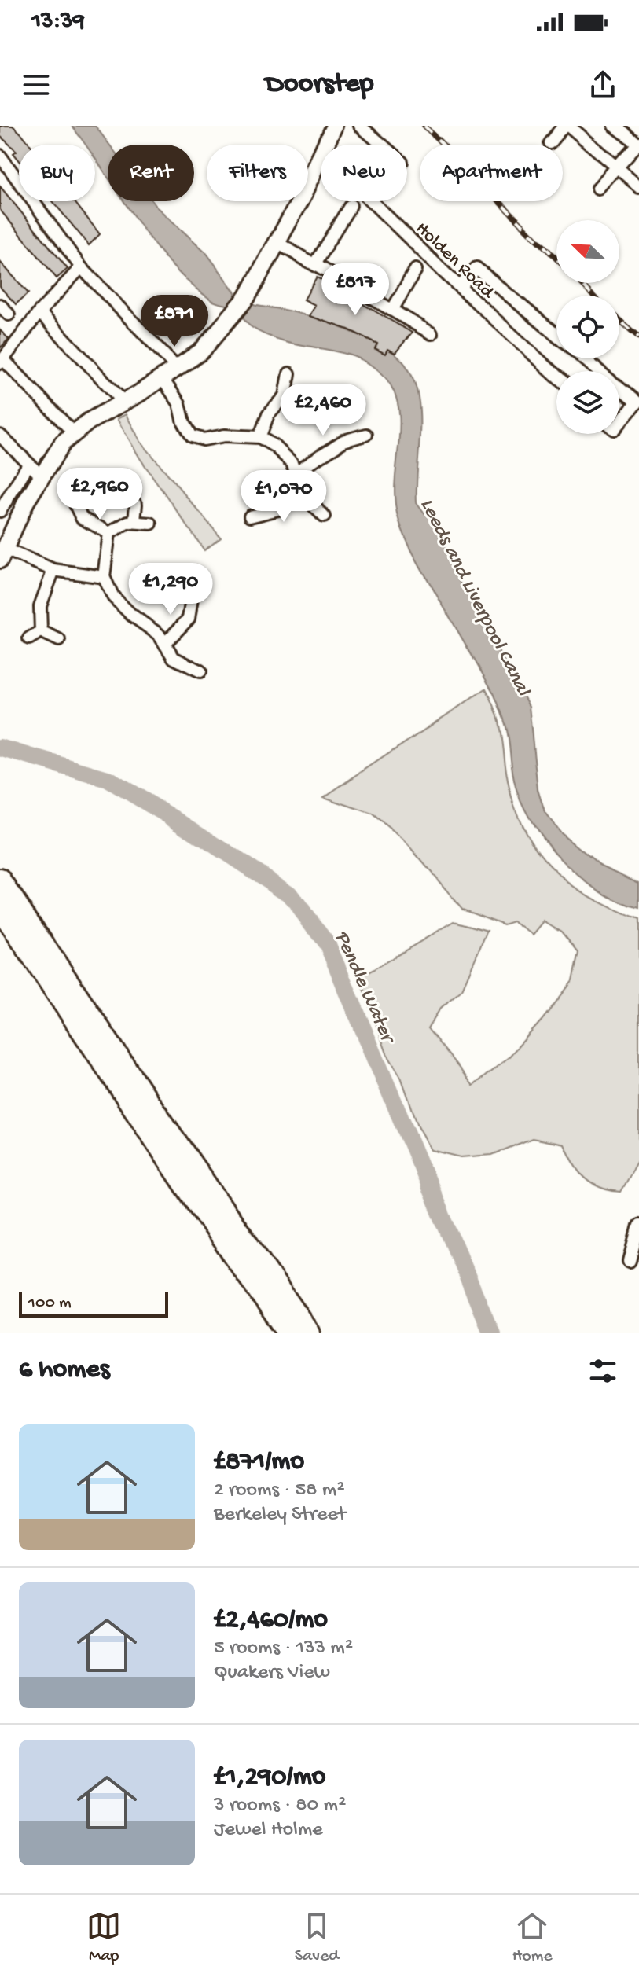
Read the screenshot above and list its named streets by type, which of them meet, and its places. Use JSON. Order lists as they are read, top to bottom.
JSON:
{
  "streets": {
    "street": ["Holden Road"]
  },
  "water": ["Leeds and Liverpool Canal", "Pendle Water"],
  "scale_bar": "100 m",
  "north": "top left",
  "page": {
    "status": "13:39",
    "header": "Doorstep",
    "chip": [
      "Buy",
      "Rent",
      "Filters",
      "New",
      "Apartment"
    ],
    "price": [
      "£817",
      "£871",
      "£2,460",
      "£2,960",
      "£1,070",
      "£1,290"
    ],
    "scale": "100 m",
    "heading": "6 homes",
    "list": [
      {
        "name": "£871/mo",
        "note": "2 rooms · 58 m² · Berkeley Street"
      },
      {
        "name": "£2,460/mo",
        "note": "5 rooms · 133 m² · Quakers View"
      },
      {
        "name": "£1,290/mo",
        "note": "3 rooms · 80 m² · Jewel Holme"
      }
    ],
    "tabs": ["Map", "Saved", "Home"]
  }
}
